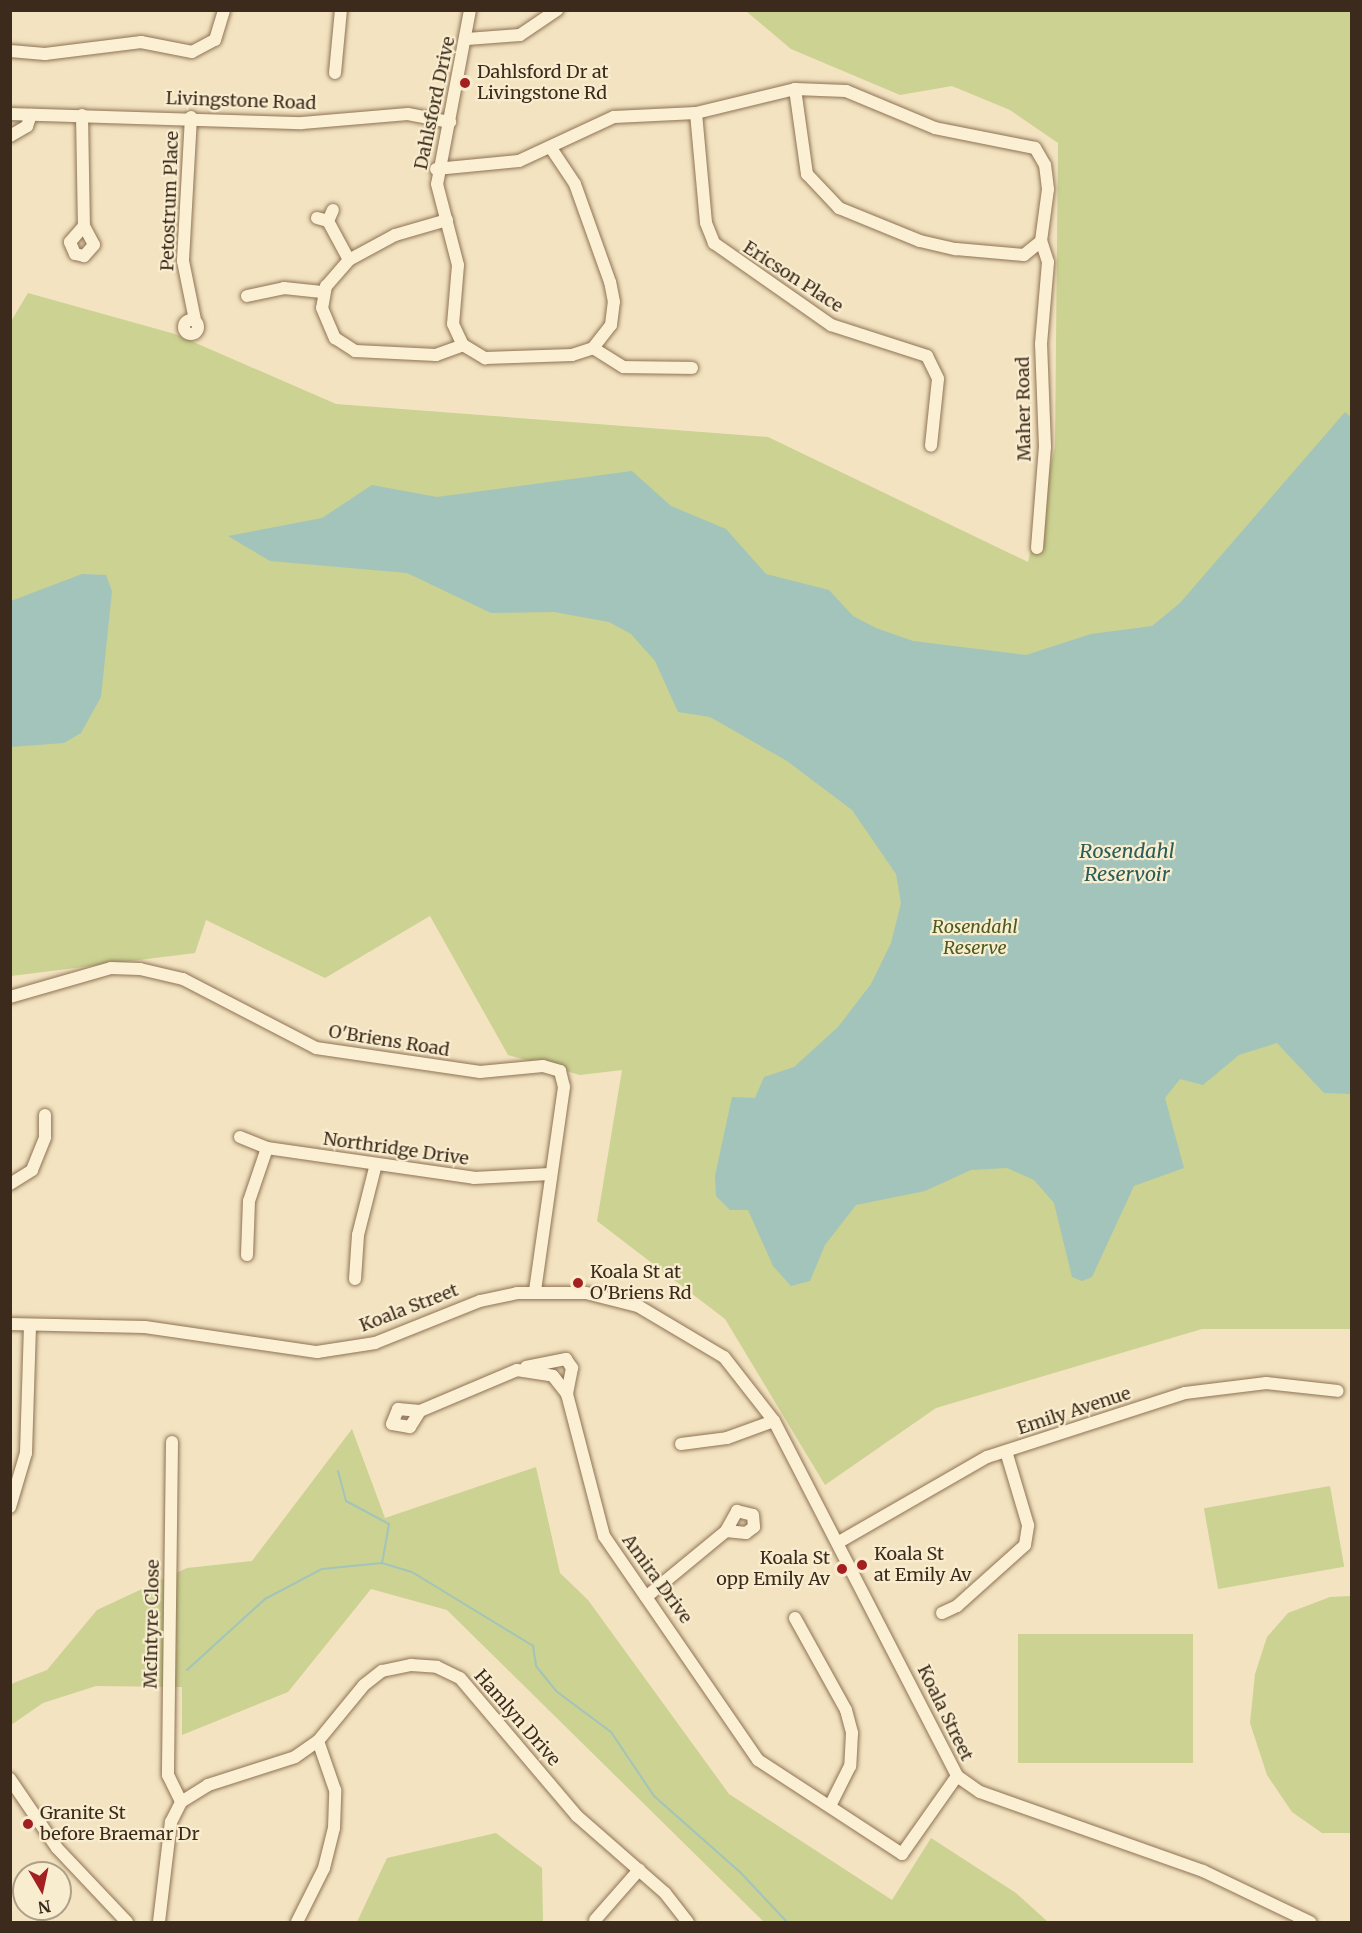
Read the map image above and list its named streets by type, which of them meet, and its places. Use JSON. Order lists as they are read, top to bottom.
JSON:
{
  "streets": {
    "street": [
      "Livingstone Road",
      "Dahlsford Drive",
      "Petostrum Place",
      "Ericson Place",
      "Maher Road",
      "O'Briens Road",
      "Northridge Drive",
      "Koala Street",
      "Emily Avenue",
      "Amira Drive",
      "McIntyre Close",
      "Hamlyn Drive"
    ]
  },
  "crossings": [
    ["Livingstone Road", "Dahlsford Drive"],
    ["Livingstone Road", "Petostrum Place"],
    ["O'Briens Road", "Northridge Drive"],
    ["O'Briens Road", "Koala Street"],
    ["Koala Street", "Emily Avenue"],
    ["Koala Street", "Amira Drive"],
    ["McIntyre Close", "Hamlyn Drive"]
  ],
  "water": ["Rosendahl Reservoir"],
  "parks": ["Rosendahl Reserve"],
  "places": [
    "Dahlsford Dr at Livingstone Rd",
    "Koala St at O'Briens Rd",
    "Koala St at Emily Av",
    "Koala St opp Emily Av",
    "Granite St before Braemar Dr"
  ],
  "north": "bottom"
}
